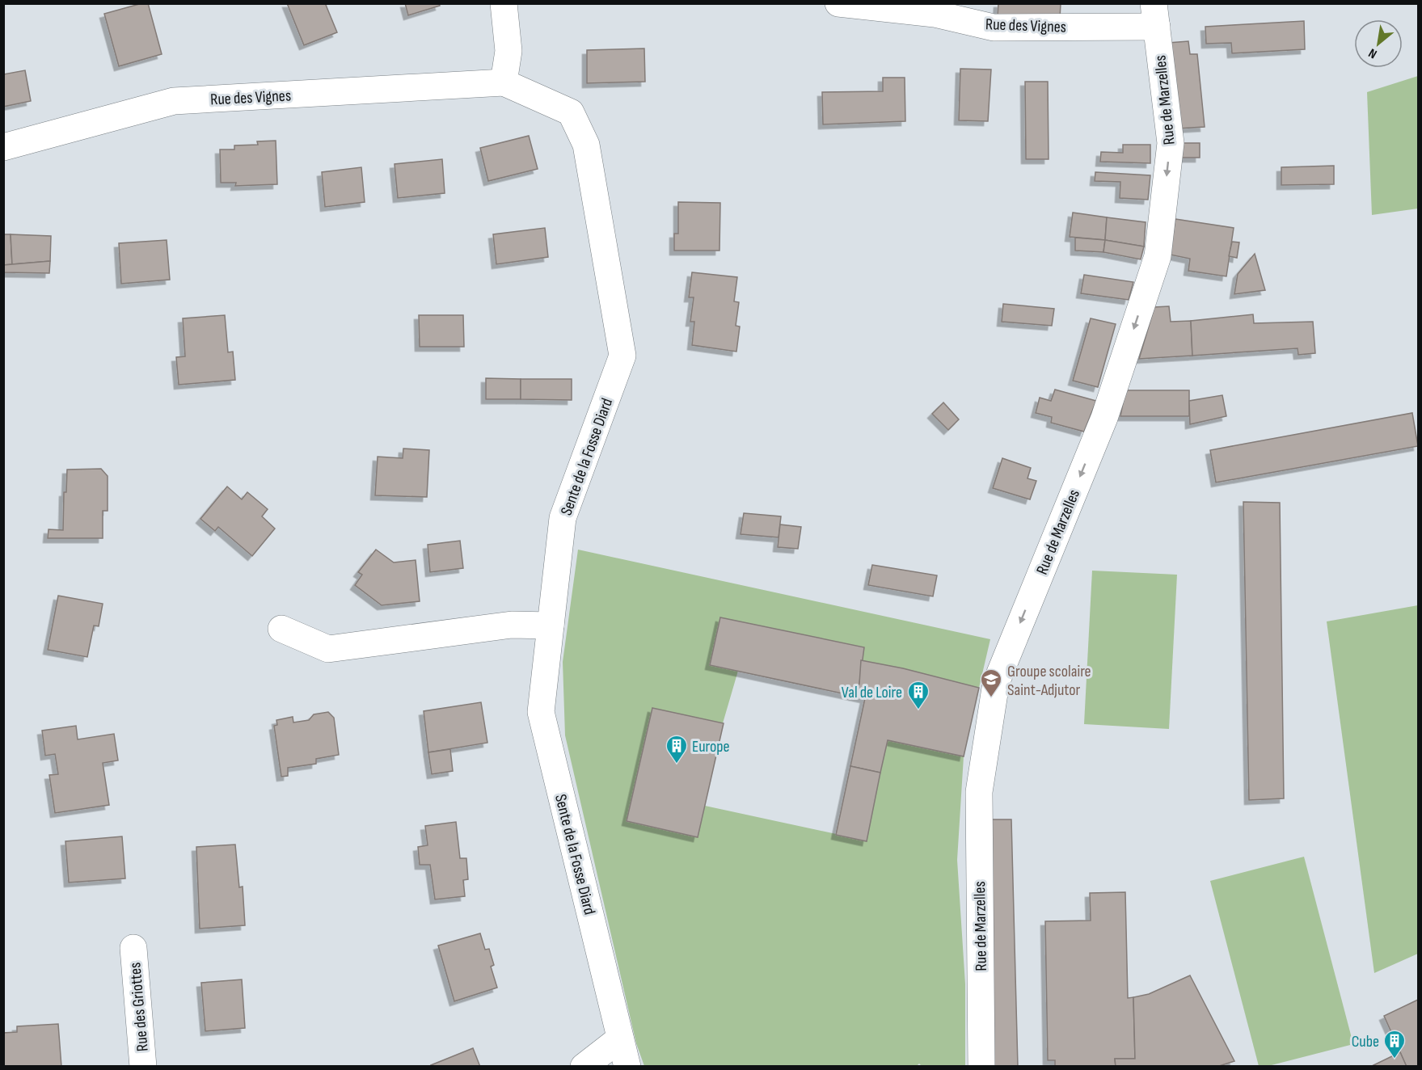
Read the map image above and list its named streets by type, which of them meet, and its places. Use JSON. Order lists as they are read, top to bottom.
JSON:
{
  "streets": {
    "street": [
      "Rue des Vignes",
      "Rue de Marzelles",
      "Sente de la Fosse Diard",
      "Rue des Griottes"
    ]
  },
  "crossings": [
    ["Rue des Vignes", "Rue de Marzelles"],
    ["Rue des Vignes", "Sente de la Fosse Diard"]
  ],
  "one_way": ["Rue de Marzelles"],
  "places": {
    "school or university": ["Groupe scolaire Saint-Adjutor"],
    "building": ["Val de Loire", "Europe", "Cube"]
  },
  "north": "bottom left"
}
